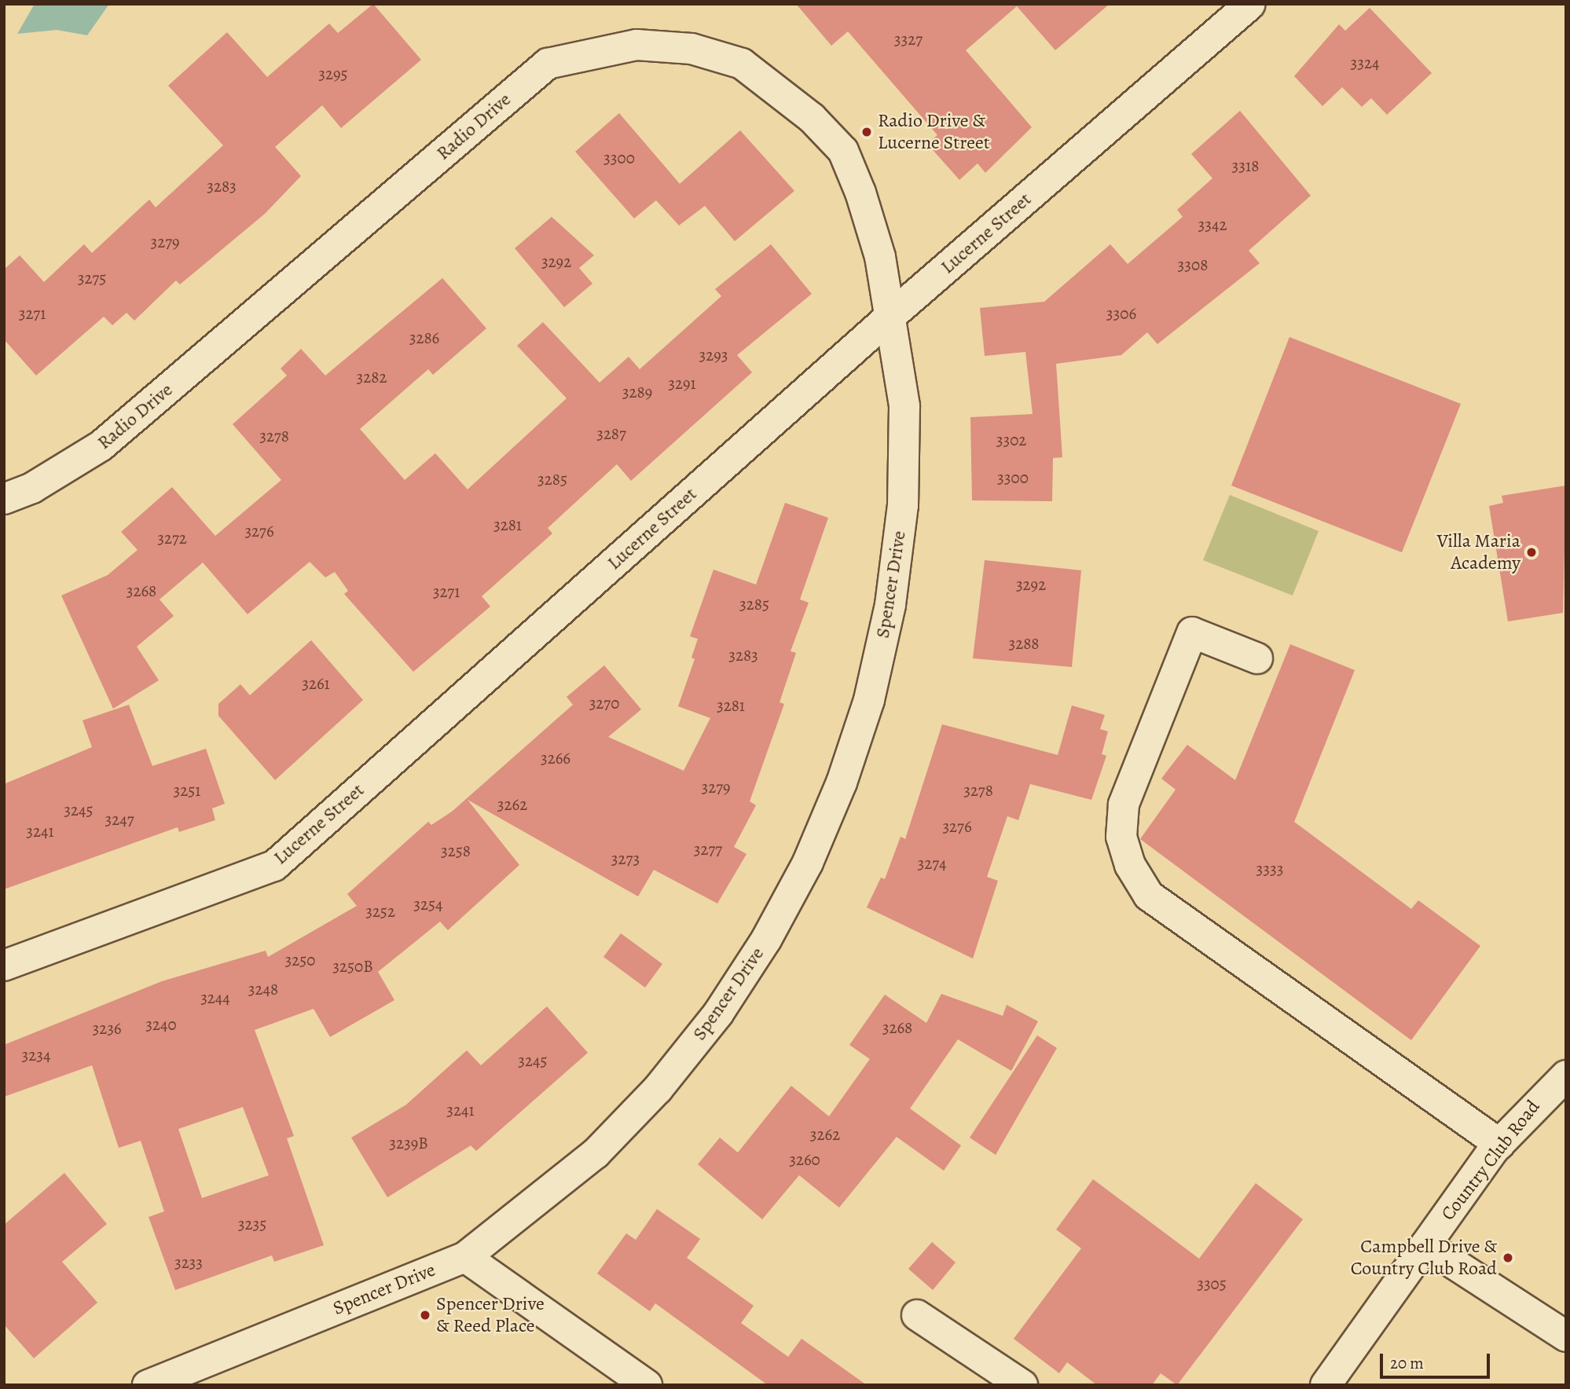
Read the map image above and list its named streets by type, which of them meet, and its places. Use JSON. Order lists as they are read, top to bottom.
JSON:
{
  "streets": {
    "street": [
      "Radio Drive",
      "Lucerne Street",
      "Spencer Drive",
      "Country Club Road"
    ]
  },
  "crossings": [
    ["Radio Drive", "Lucerne Street"],
    ["Radio Drive", "Spencer Drive"],
    ["Lucerne Street", "Spencer Drive"]
  ],
  "places": [
    "Radio Drive & Lucerne Street",
    "Villa Maria Academy",
    "Campbell Drive & Country Club Road",
    "Spencer Drive & Reed Place"
  ],
  "house_numbers": [
    "3327",
    "3324",
    "3295",
    "3300",
    "3318",
    "3283",
    "3342",
    "3279",
    "3292",
    "3308",
    "3275",
    "3271",
    "3306",
    "3286",
    "3293",
    "3282",
    "3291",
    "3289",
    "3287",
    "3278",
    "3302",
    "3300",
    "3285",
    "3281",
    "3276",
    "3272",
    "3292",
    "3268",
    "3271",
    "3285",
    "3288",
    "3283",
    "3261",
    "3270",
    "3281",
    "3266",
    "3279",
    "3251",
    "3278",
    "3262",
    "3245",
    "3247",
    "3276",
    "3241",
    "3277",
    "3258",
    "3273",
    "3274",
    "3333",
    "3254",
    "3252",
    "3250",
    "3250B",
    "3248",
    "3244",
    "3240",
    "3268",
    "3236",
    "3234",
    "3245",
    "3241",
    "3262",
    "3239B",
    "3260",
    "3235",
    "3233",
    "3305"
  ],
  "scale_bar": "20 m"
}
